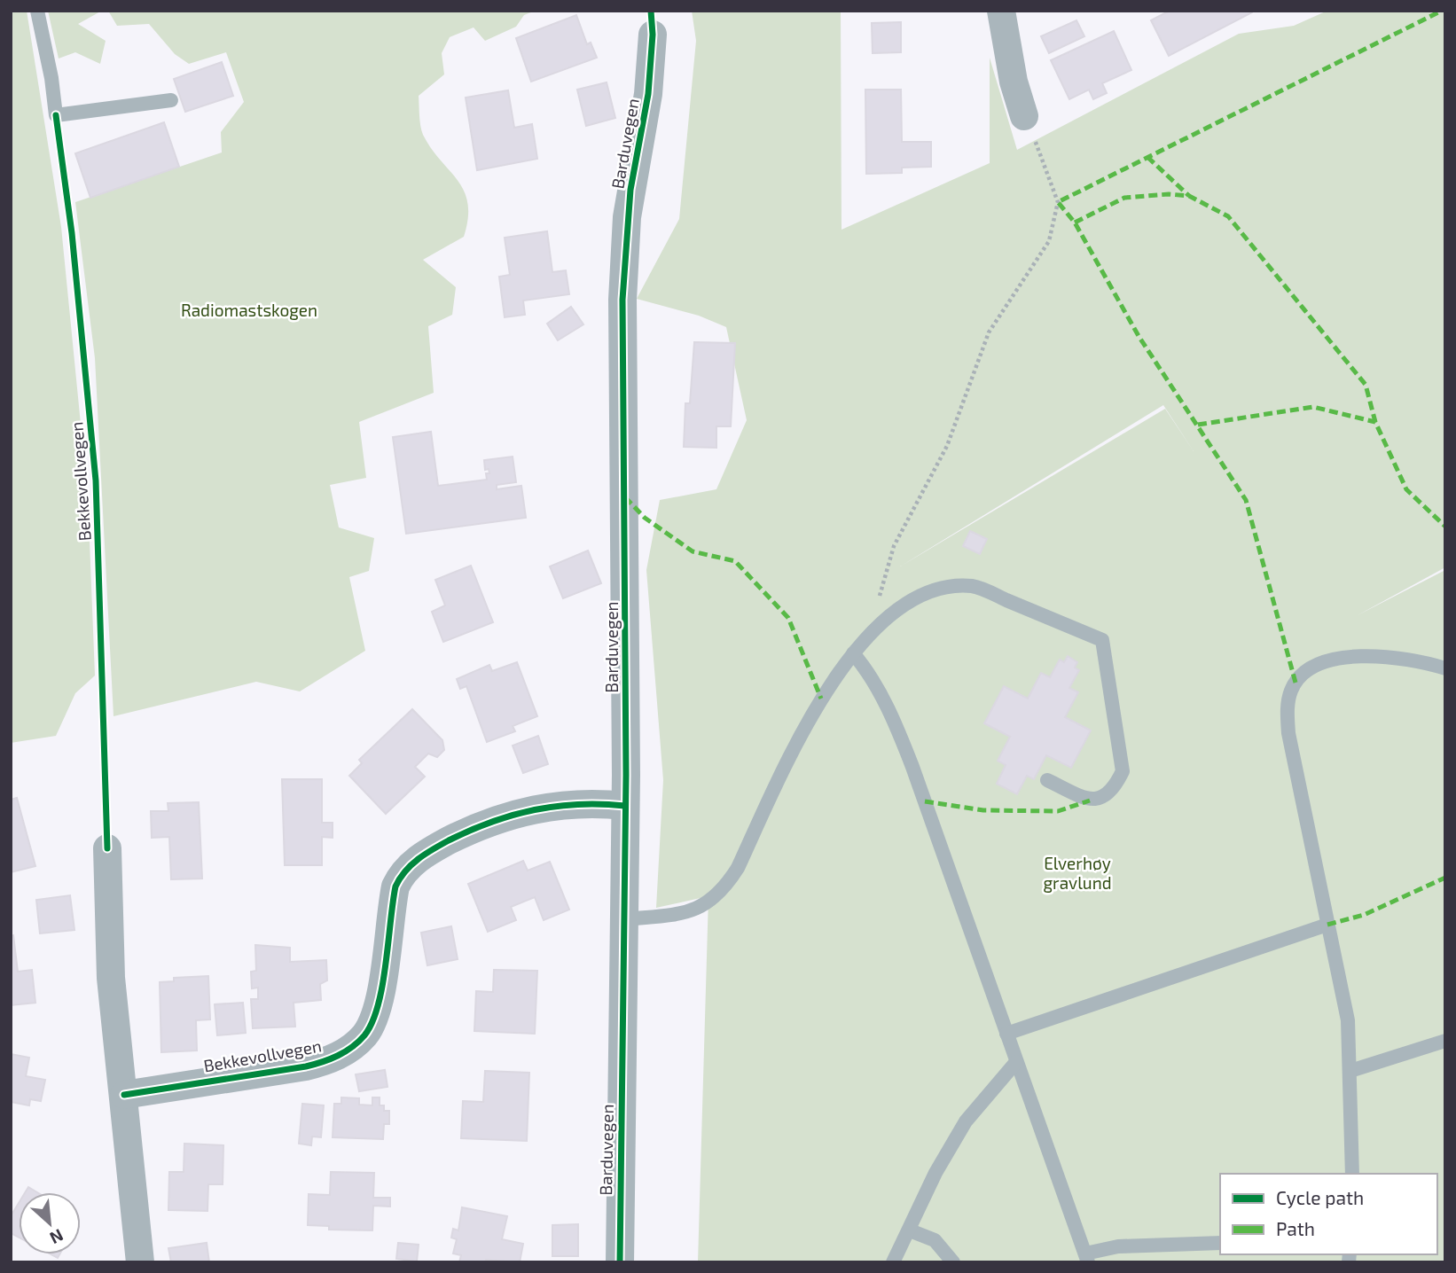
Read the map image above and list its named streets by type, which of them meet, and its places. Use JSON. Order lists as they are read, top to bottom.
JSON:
{
  "streets": {
    "street": ["Barduvegen", "Bekkevollvegen"]
  },
  "crossings": [
    ["Barduvegen", "Bekkevollvegen"]
  ],
  "parks": ["Radiomastskogen", "Elverhøy gravlund"],
  "legend": ["Cycle path", "Path"],
  "north": "bottom right"
}
